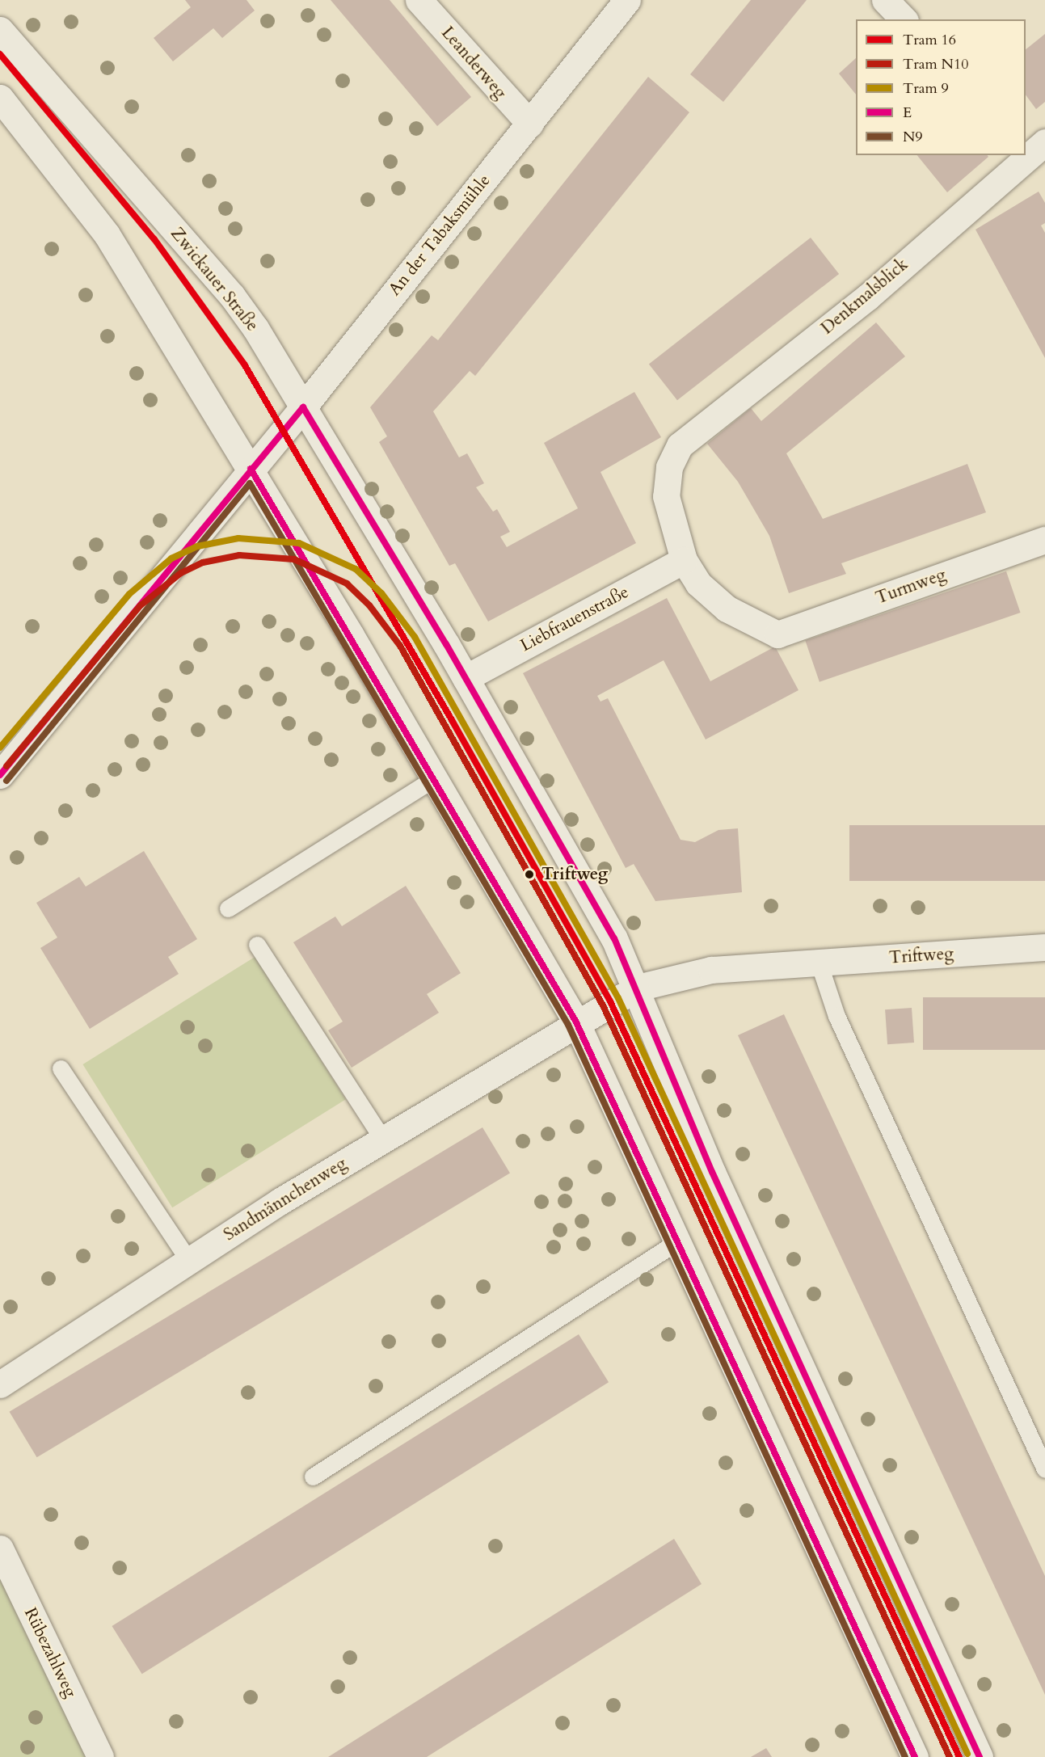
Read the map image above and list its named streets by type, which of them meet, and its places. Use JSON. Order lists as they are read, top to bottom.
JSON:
{
  "streets": {
    "main road": [
      "Leanderweg",
      "An der Tabaksmühle",
      "Zwickauer Straße",
      "Denkmalsblick",
      "Turmweg",
      "Liebfrauenstraße",
      "Triftweg",
      "Sandmännchenweg",
      "Rübezahlweg"
    ]
  },
  "crossings": [
    ["Leanderweg", "An der Tabaksmühle"],
    ["An der Tabaksmühle", "Zwickauer Straße"],
    ["Zwickauer Straße", "Liebfrauenstraße"],
    ["Zwickauer Straße", "Triftweg"],
    ["Denkmalsblick", "Turmweg"],
    ["Denkmalsblick", "Liebfrauenstraße"],
    ["Turmweg", "Liebfrauenstraße"],
    ["Triftweg", "Sandmännchenweg"]
  ],
  "places": ["Triftweg"],
  "lines": [
    "tram line 16",
    "transit line E",
    "transit line N9",
    "tram line 9",
    "tram line N10"
  ],
  "legend": [
    "Tram 16",
    "Tram N10",
    "Tram 9",
    "E",
    "N9"
  ]
}
